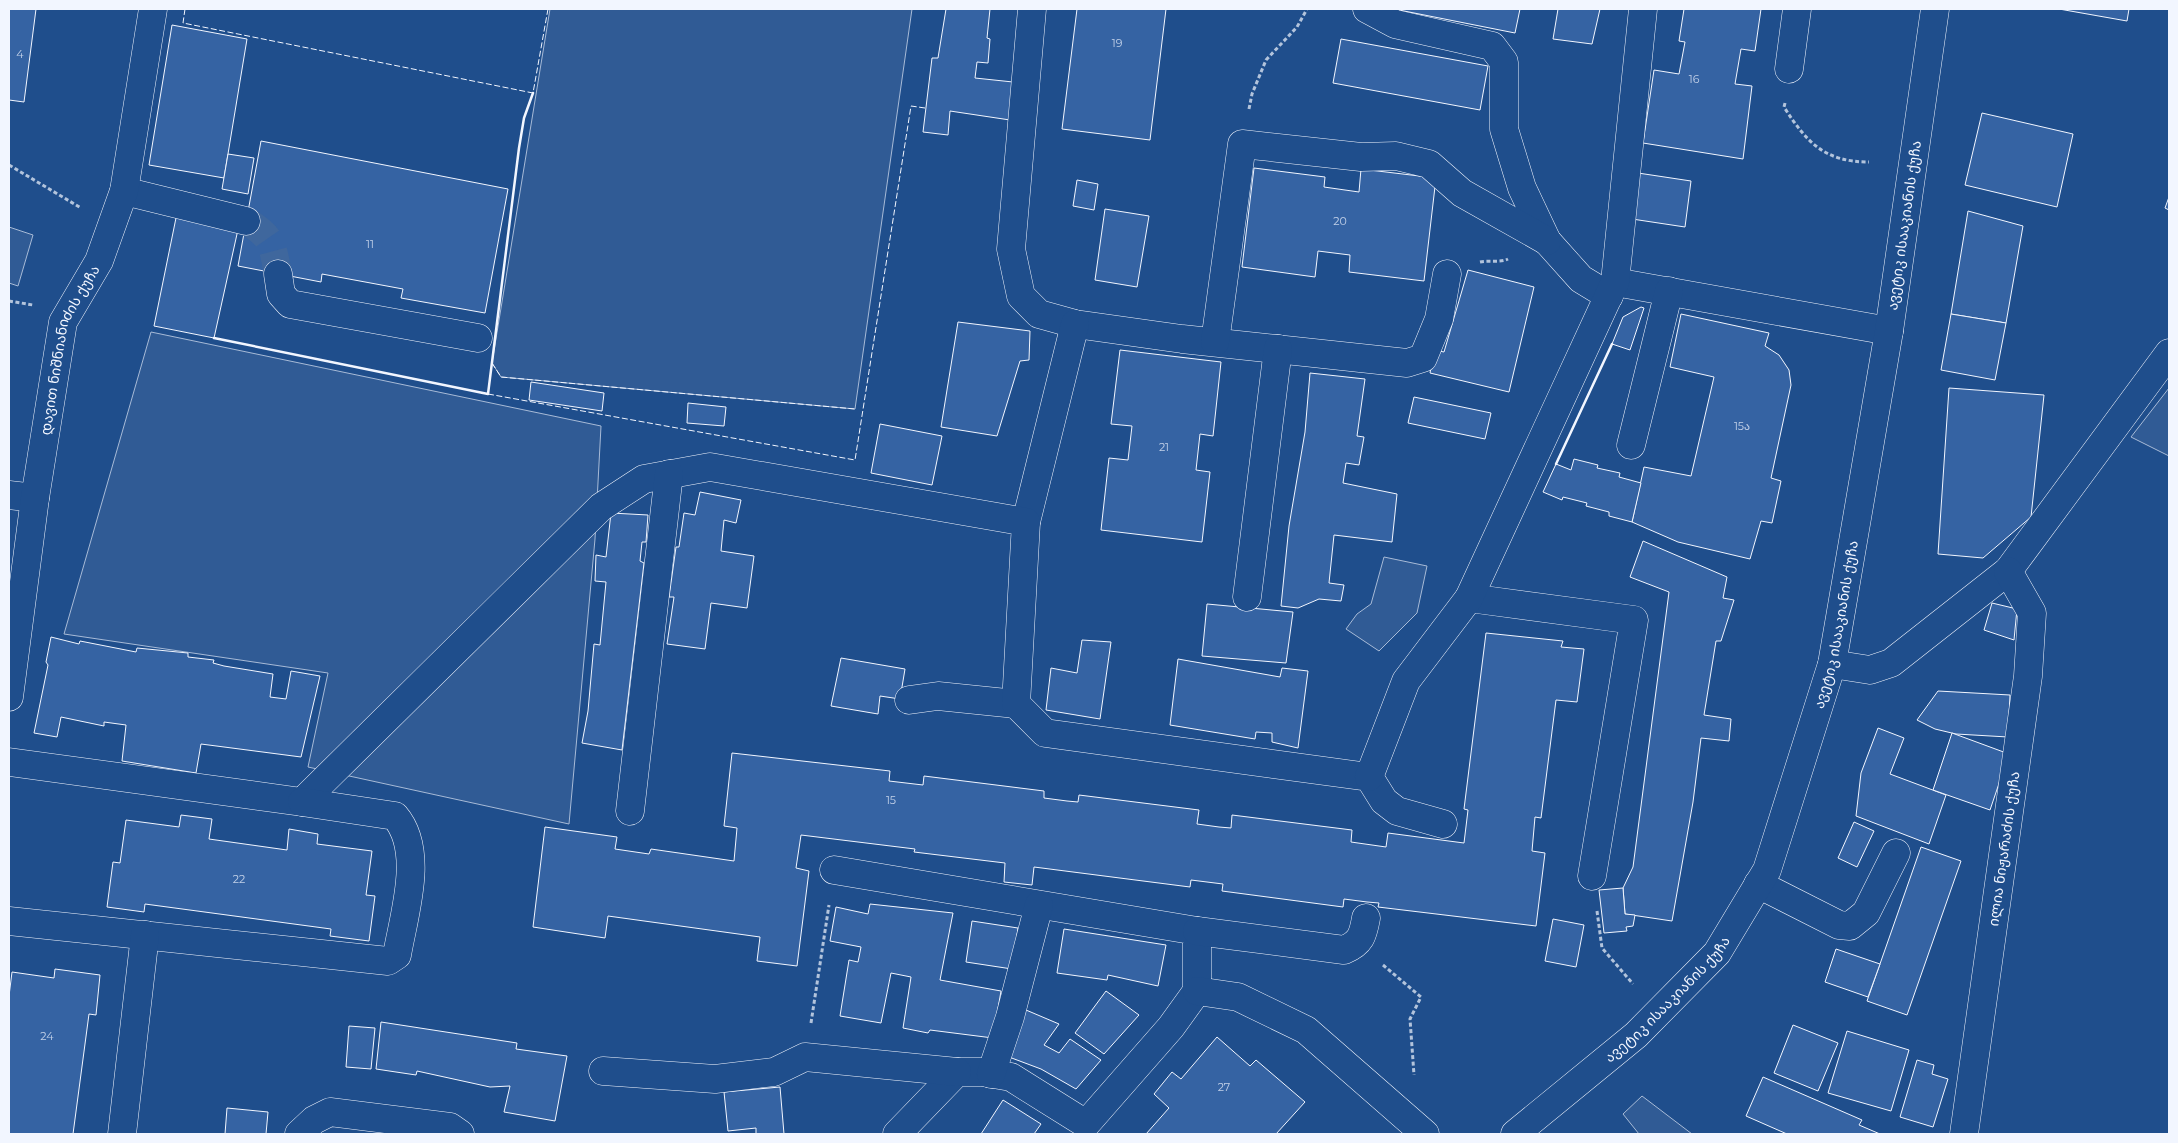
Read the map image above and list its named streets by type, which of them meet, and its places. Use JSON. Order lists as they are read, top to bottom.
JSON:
{
  "streets": {
    "street": ["ავეტიკ ისააკიანის ქუჩა", "დავით ნიშნიანიძის ქუჩა", "ილია ნიჟარაძის ქუჩა"]
  },
  "house_numbers": [
    "19",
    "4",
    "16",
    "20",
    "11",
    "15ა",
    "21",
    "15",
    "22",
    "24",
    "27"
  ]
}
